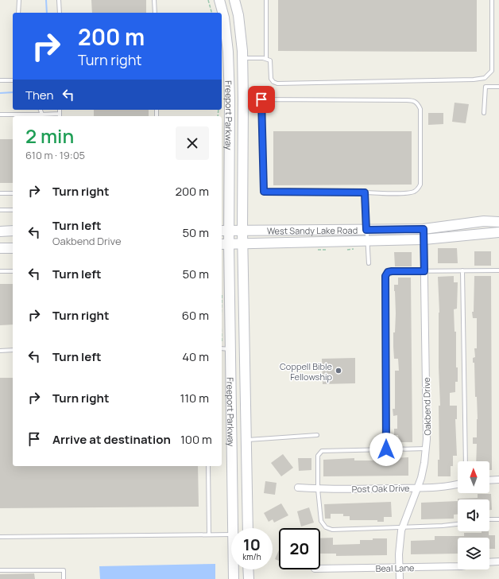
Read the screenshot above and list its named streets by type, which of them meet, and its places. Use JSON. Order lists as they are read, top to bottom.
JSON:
{
  "streets": {
    "main road": ["Freeport Parkway", "West Sandy Lake Road"],
    "street": ["Oakbend Drive", "Post Oak Drive", "Beal Lane"]
  },
  "crossings": [
    ["Freeport Parkway", "West Sandy Lake Road"],
    ["West Sandy Lake Road", "Oakbend Drive"],
    ["Oakbend Drive", "Post Oak Drive"],
    ["Oakbend Drive", "Beal Lane"]
  ],
  "places": ["Coppell Bible Fellowship"],
  "north": "top",
  "page": {
    "turn": ["200 m", "Turn right"],
    "then": "Then",
    "heading": ["2 min", "610 m · 19:05"],
    "list": [
      {
        "name": "Turn right",
        "value": "200 m"
      },
      {
        "name": "Turn left",
        "note": "Oakbend Drive",
        "value": "50 m"
      },
      {
        "name": "Turn left",
        "value": "50 m"
      },
      {
        "name": "Turn right",
        "value": "60 m"
      },
      {
        "name": "Turn left",
        "value": "40 m"
      },
      {
        "name": "Turn right",
        "value": "110 m"
      },
      {
        "name": "Arrive at destination",
        "value": "100 m"
      }
    ],
    "speed": "10 km/h",
    "limit": "20"
  }
}
